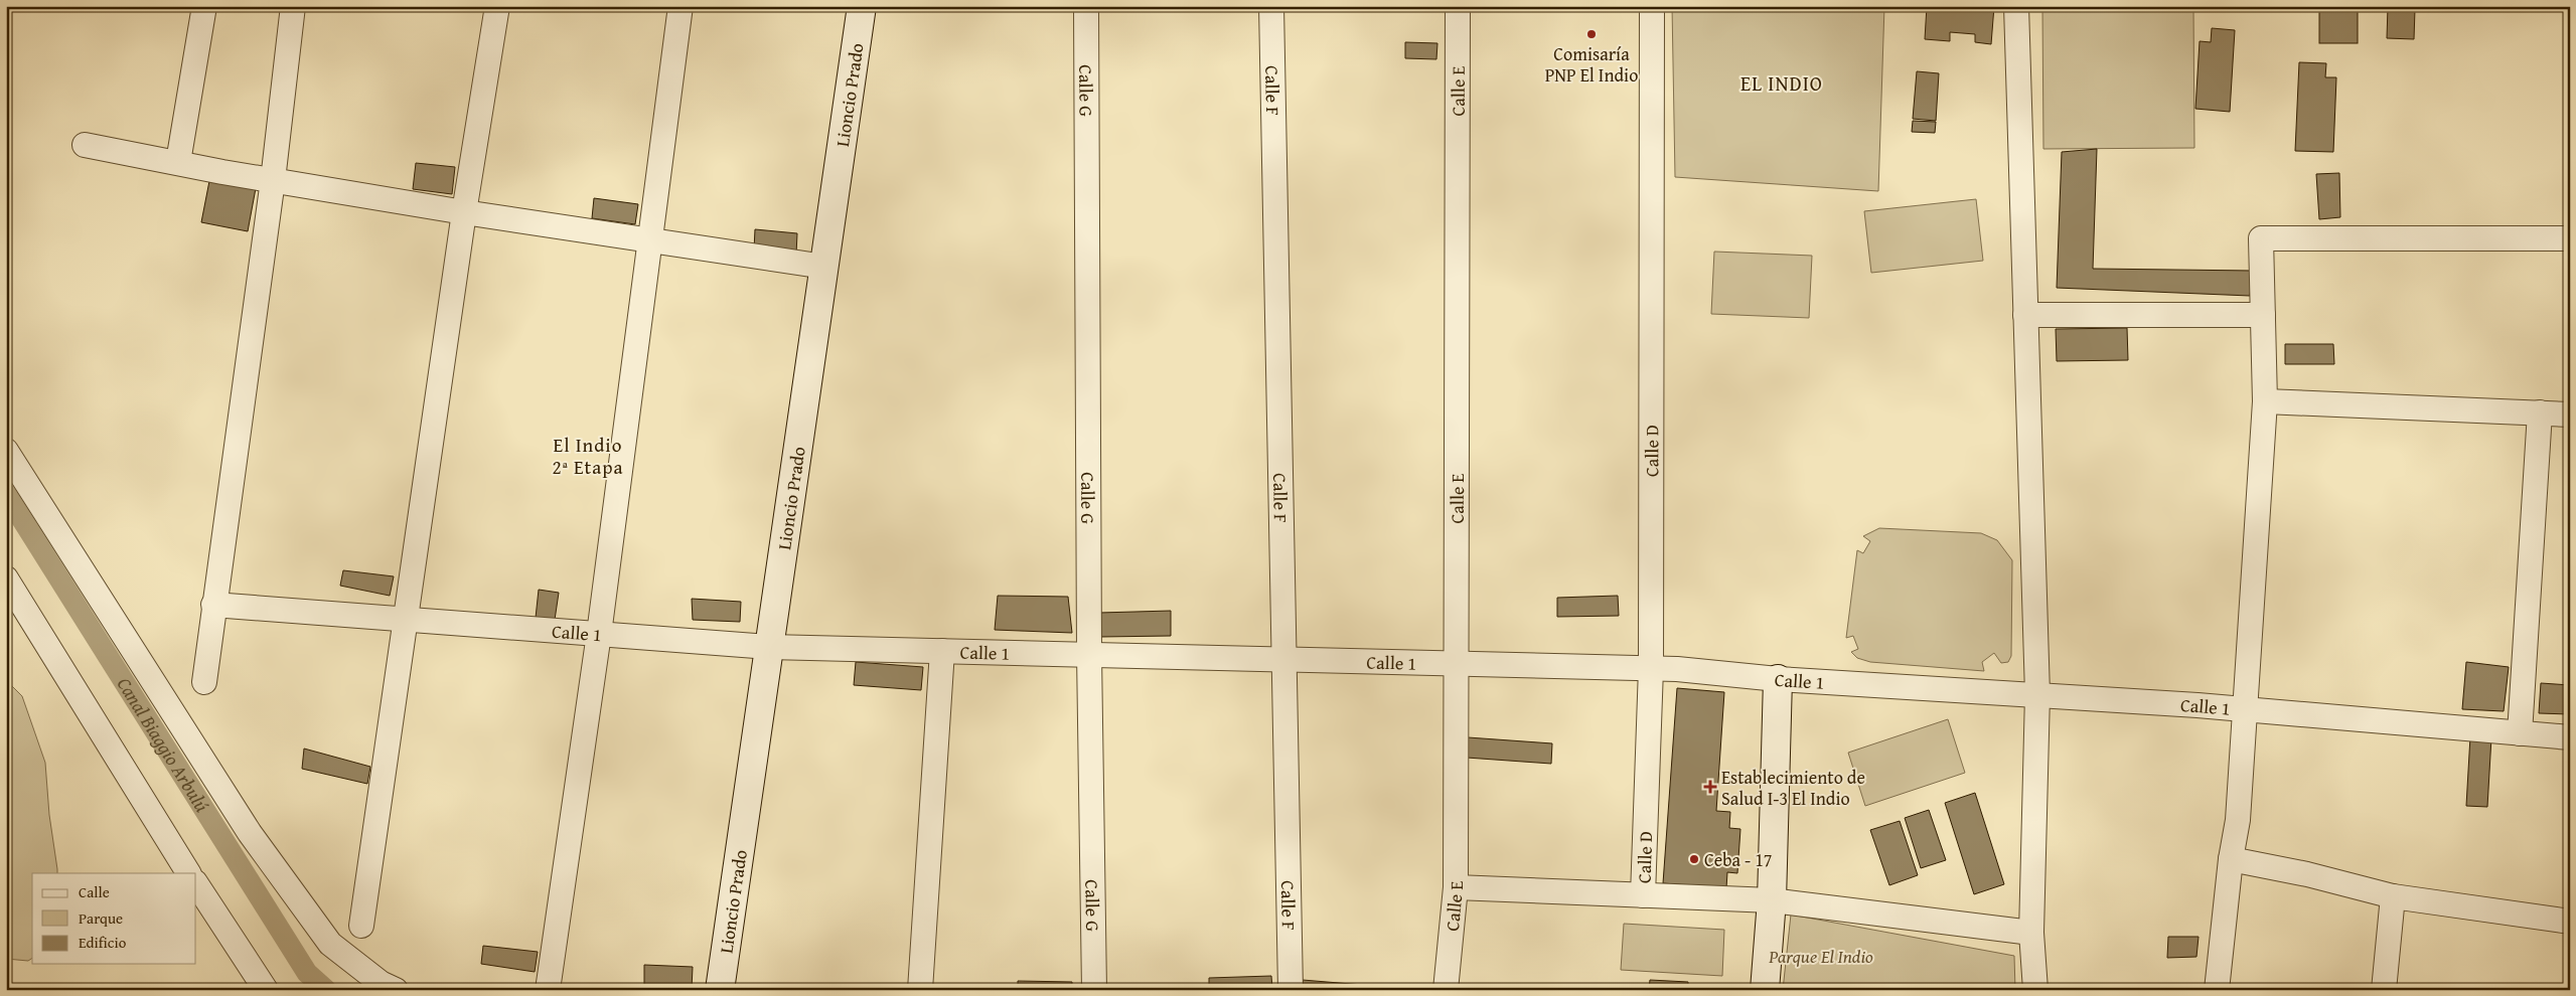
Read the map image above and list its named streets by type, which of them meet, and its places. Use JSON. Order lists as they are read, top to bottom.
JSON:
{
  "streets": {
    "street": [
      "Calle G",
      "Calle F",
      "Calle E",
      "Lioncio Prado",
      "Calle D",
      "Calle 1"
    ]
  },
  "crossings": [
    ["Calle G", "Calle 1"],
    ["Calle F", "Calle 1"],
    ["Calle E", "Calle 1"],
    ["Lioncio Prado", "Calle 1"],
    ["Calle D", "Calle 1"]
  ],
  "districts": ["EL INDIO", "El Indio 2ª Etapa"],
  "water": ["Canal Biaggio Arbulú"],
  "parks": ["Parque El Indio"],
  "places": {
    "other": ["Comisaría PNP El Indio", "Ceba - 17"],
    "health": ["Establecimiento de Salud I-3 El Indio"]
  },
  "legend": ["Calle", "Parque", "Edificio"]
}
